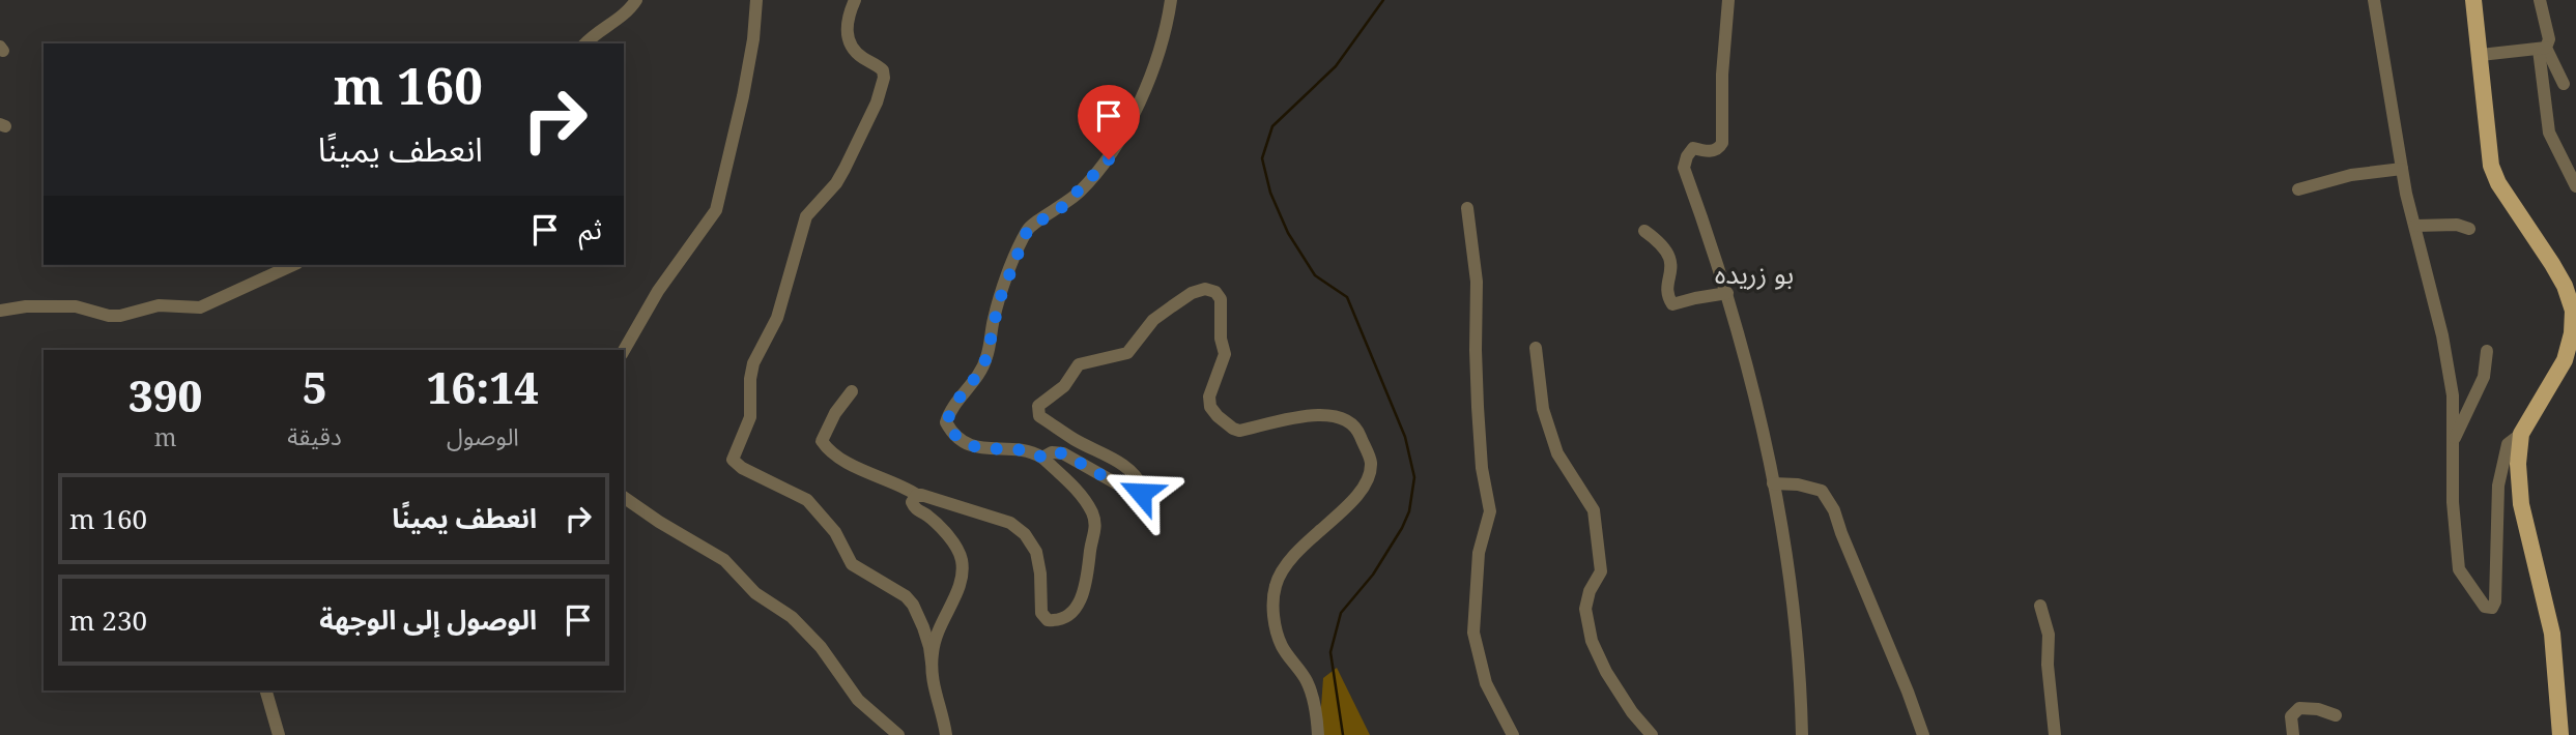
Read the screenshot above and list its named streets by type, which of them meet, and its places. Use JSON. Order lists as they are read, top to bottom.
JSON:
{
  "districts": ["بو زريده"],
  "page": {
    "turn": ["160 m", "انعطف يمينًا"],
    "then": "ثم",
    "eta": [
      "16:14",
      "الوصول",
      "5",
      "دقيقة",
      "390",
      "m"
    ],
    "list": [
      {
        "name": "انعطف يمينًا",
        "value": "160 m"
      },
      {
        "name": "الوصول إلى الوجهة",
        "value": "230 m"
      }
    ]
  }
}
